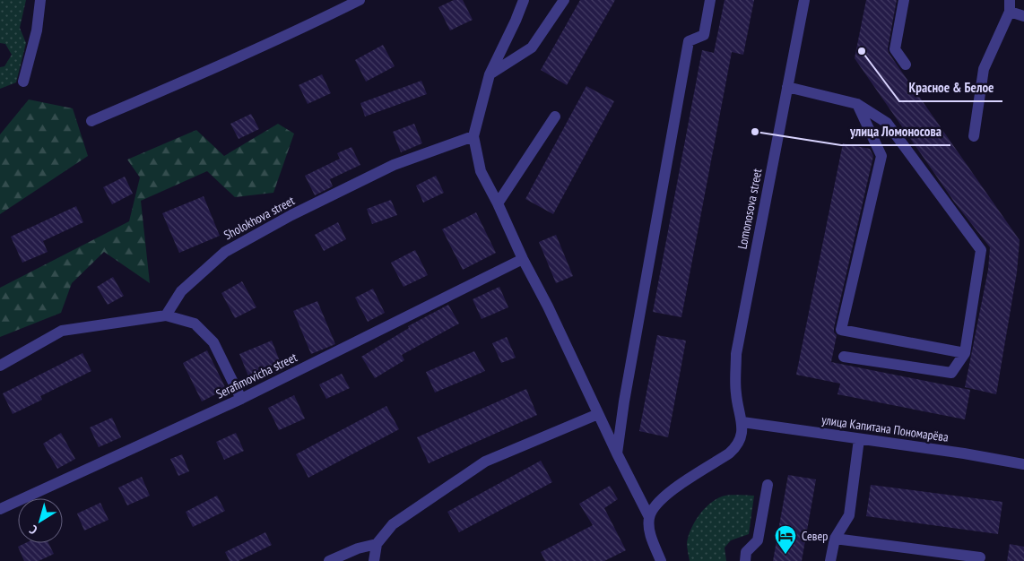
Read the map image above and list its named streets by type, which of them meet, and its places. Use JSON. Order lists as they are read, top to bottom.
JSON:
{
  "streets": {
    "street": [
      "Lomonosova street",
      "Sholokhova street",
      "Serafimovicha street",
      "улица Капитана Пономарёва"
    ]
  },
  "crossings": [
    ["Lomonosova street", "улица Капитана Пономарёва"]
  ],
  "places": {
    "other": ["Красное & Белое", "улица Ломоносова"],
    "hotel": ["Север"]
  },
  "north": "bottom left"
}
